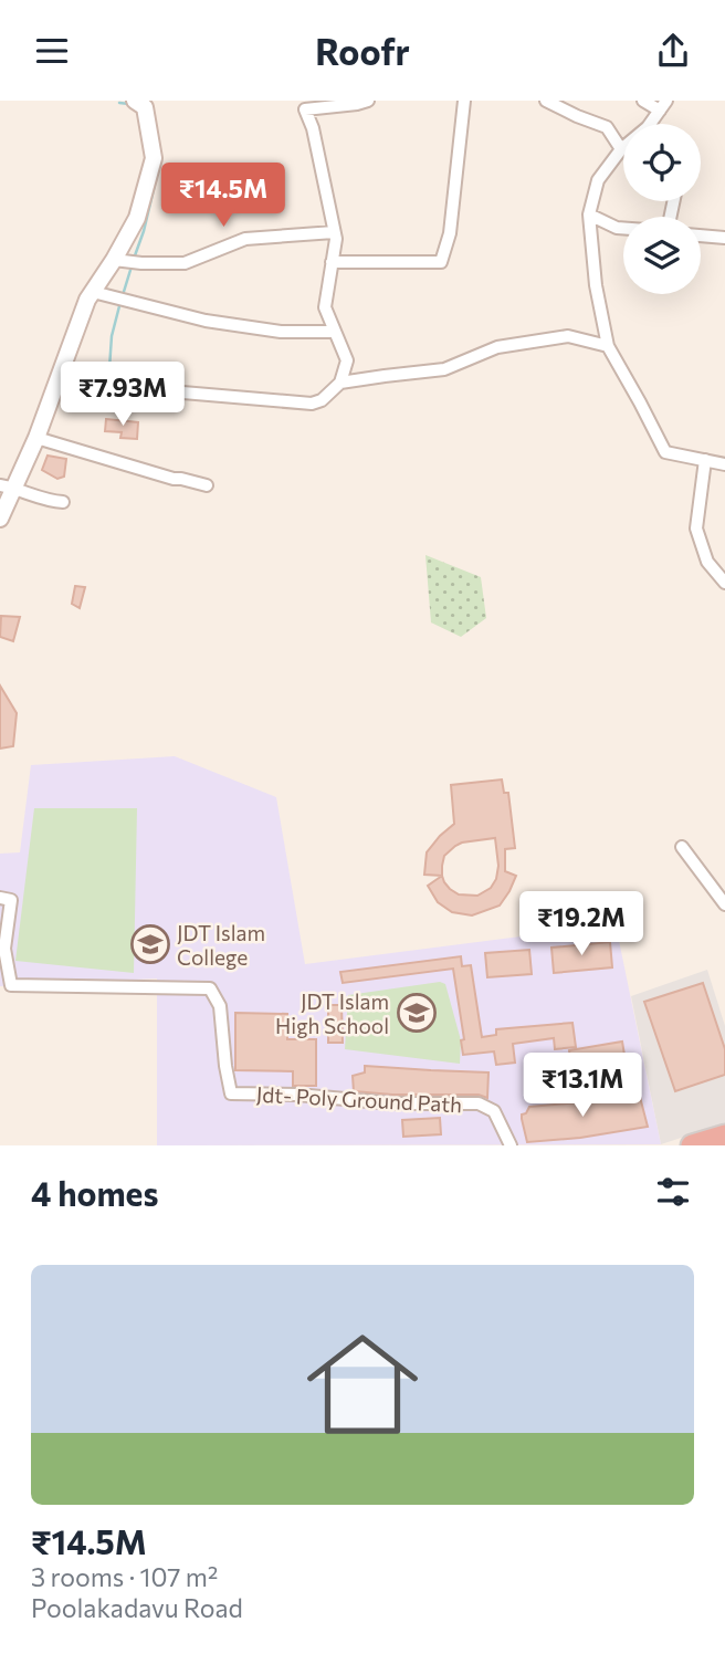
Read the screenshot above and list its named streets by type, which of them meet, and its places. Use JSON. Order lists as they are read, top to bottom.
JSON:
{
  "streets": {
    "street": ["Jdt- Poly Ground Path"]
  },
  "places": {
    "school or university": ["JDT Islam College", "JDT Islam High School"]
  },
  "page": {
    "header": "Roofr",
    "price": [
      "₹14.5M",
      "₹7.93M",
      "₹19.2M",
      "₹13.1M"
    ],
    "heading": "4 homes",
    "list": [
      {
        "name": "₹14.5M",
        "note": "3 rooms · 107 m² · Poolakadavu Road"
      }
    ]
  }
}
